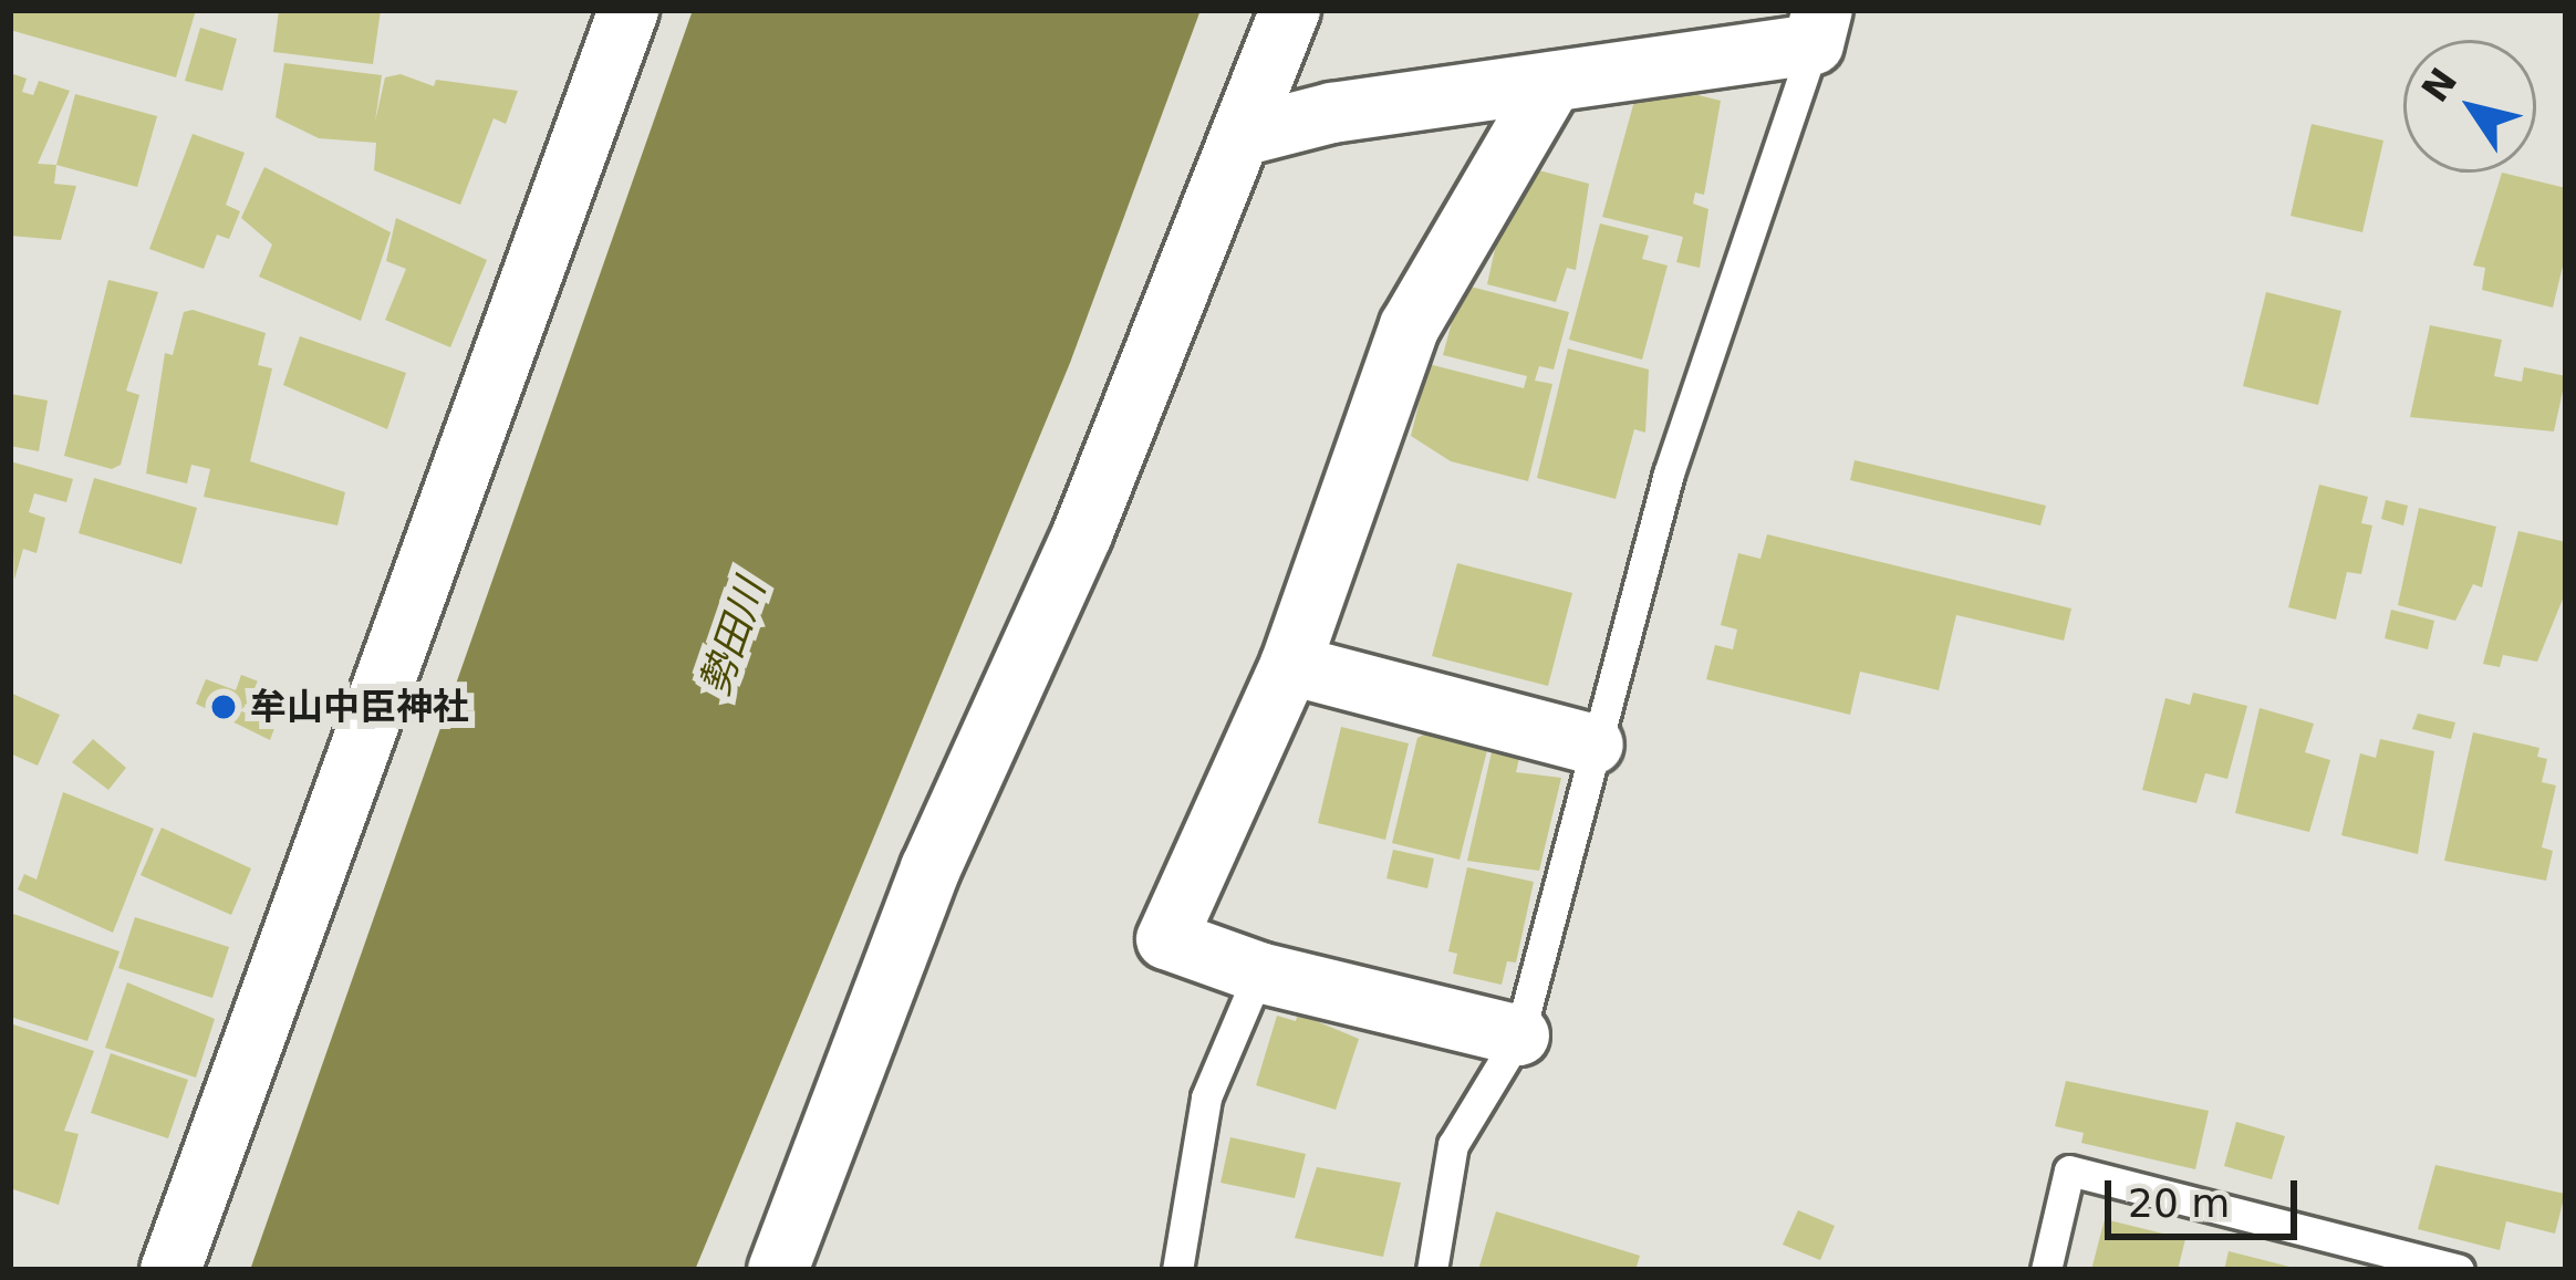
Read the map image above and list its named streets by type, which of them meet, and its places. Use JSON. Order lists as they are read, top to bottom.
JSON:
{
  "water": ["勢田川"],
  "places": ["牟山中臣神社"],
  "scale_bar": "20 m",
  "north": "top left"
}
